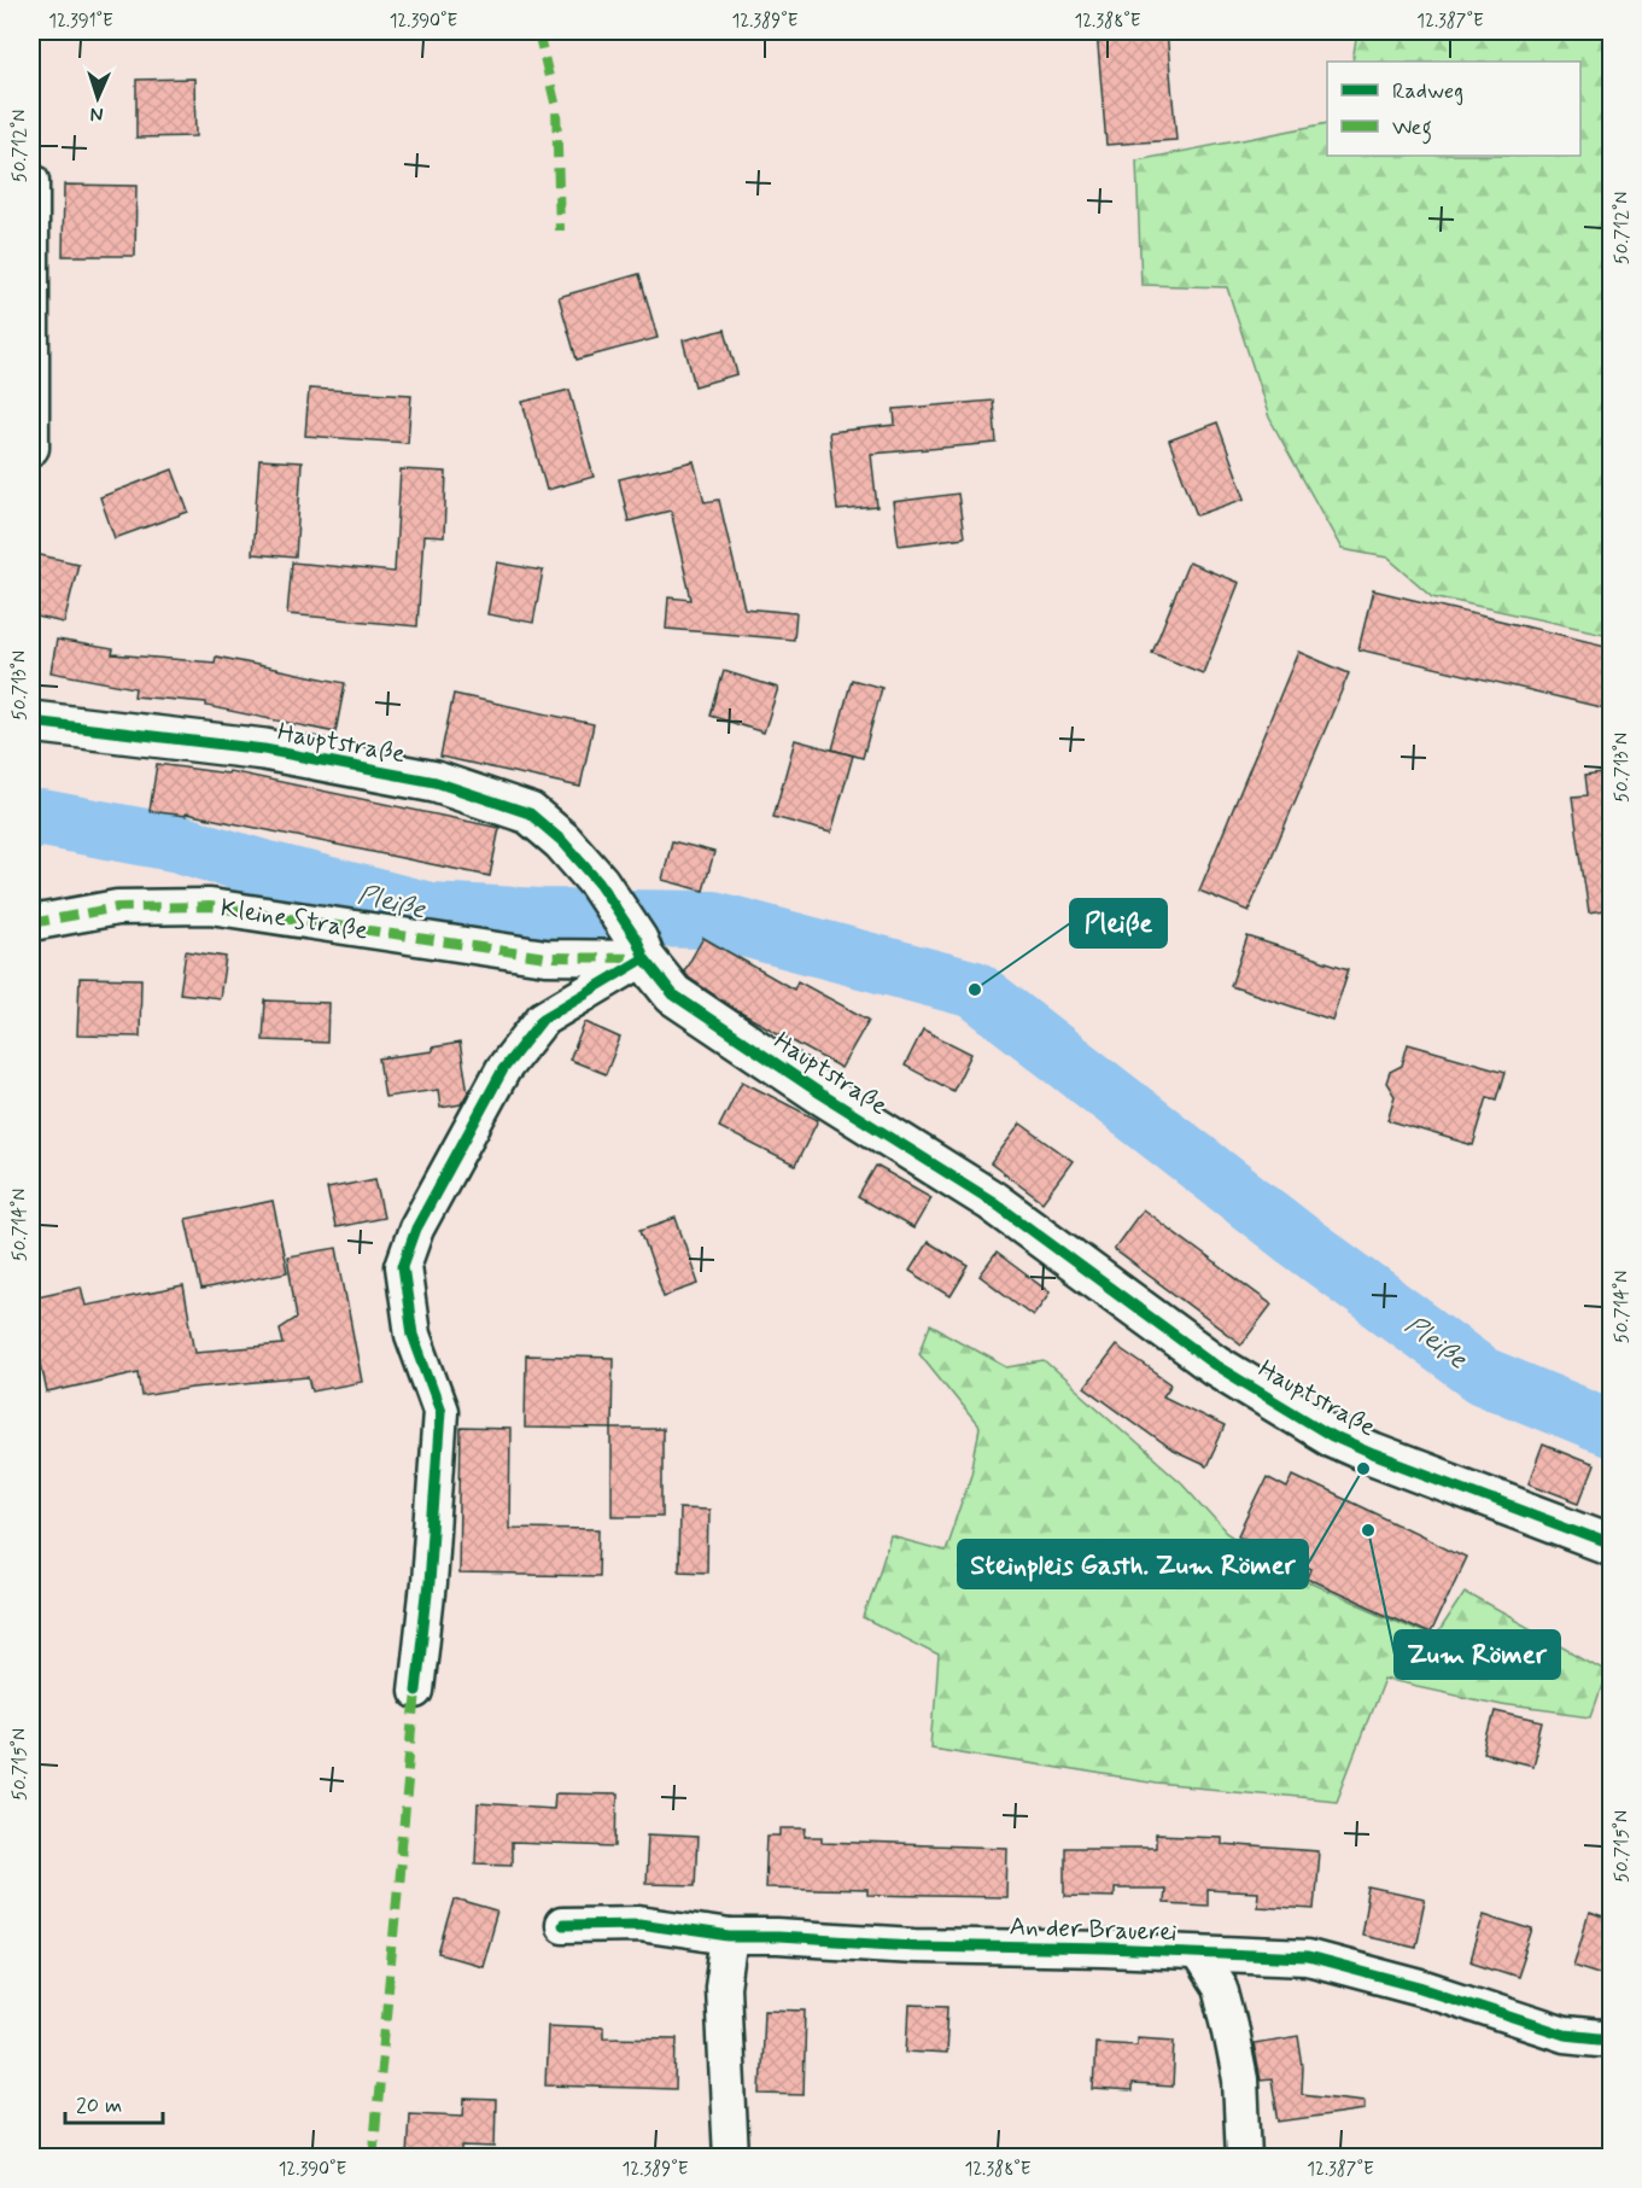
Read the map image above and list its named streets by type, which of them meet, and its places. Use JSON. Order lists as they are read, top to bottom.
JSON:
{
  "streets": {
    "main road": ["Hauptstraße"],
    "street": ["Kleine Straße", "An der Brauerei"]
  },
  "crossings": [
    ["Hauptstraße", "Kleine Straße"]
  ],
  "water": ["Pleiße"],
  "places": ["Pleiße", "Steinpleis Gasth. Zum Römer", "Zum Römer"],
  "legend": ["Radweg", "Weg"],
  "scale_bar": "20 m",
  "north": "bottom",
  "coordinates": [
    "12.391°E",
    "12.390°E",
    "12.389°E",
    "12.388°E",
    "12.387°E",
    "50.712°N",
    "50.713°N",
    "50.714°N",
    "50.715°N"
  ]
}
